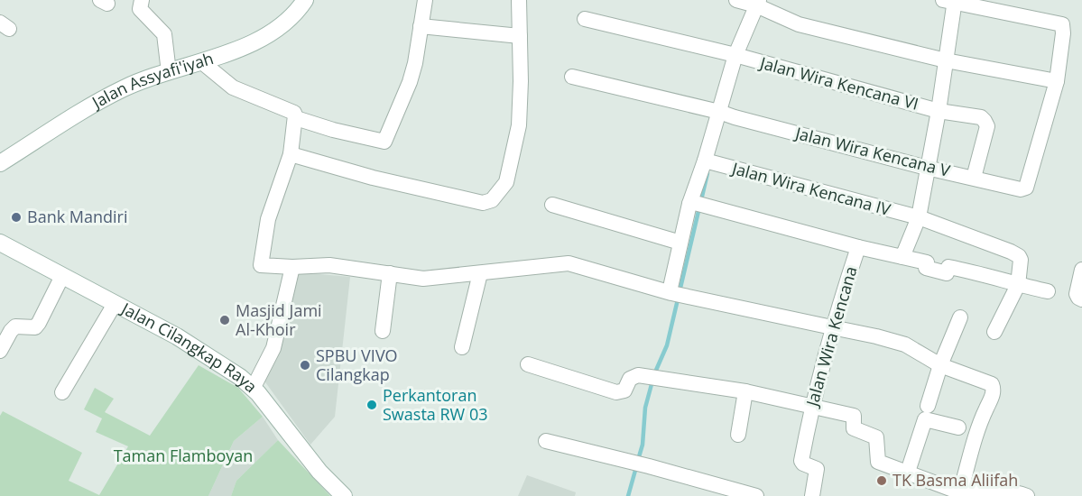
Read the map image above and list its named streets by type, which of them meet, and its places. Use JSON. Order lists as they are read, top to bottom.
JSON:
{
  "streets": {
    "street": [
      "Jalan Assyafi'iyah",
      "Jalan Wira Kencana VI",
      "Jalan Wira Kencana V",
      "Jalan Wira Kencana IV",
      "Jalan Wira Kencana",
      "Jalan Cilangkap Raya"
    ]
  },
  "crossings": [
    ["Jalan Wira Kencana VI", "Jalan Wira Kencana V"],
    ["Jalan Wira Kencana IV", "Jalan Wira Kencana"]
  ],
  "parks": ["Taman Flamboyan"],
  "places": [
    "Bank Mandiri",
    "Masjid Jami Al-Khoir",
    "SPBU VIVO Cilangkap",
    "Perkantoran Swasta RW 03",
    "TK Basma Aliifah"
  ]
}
